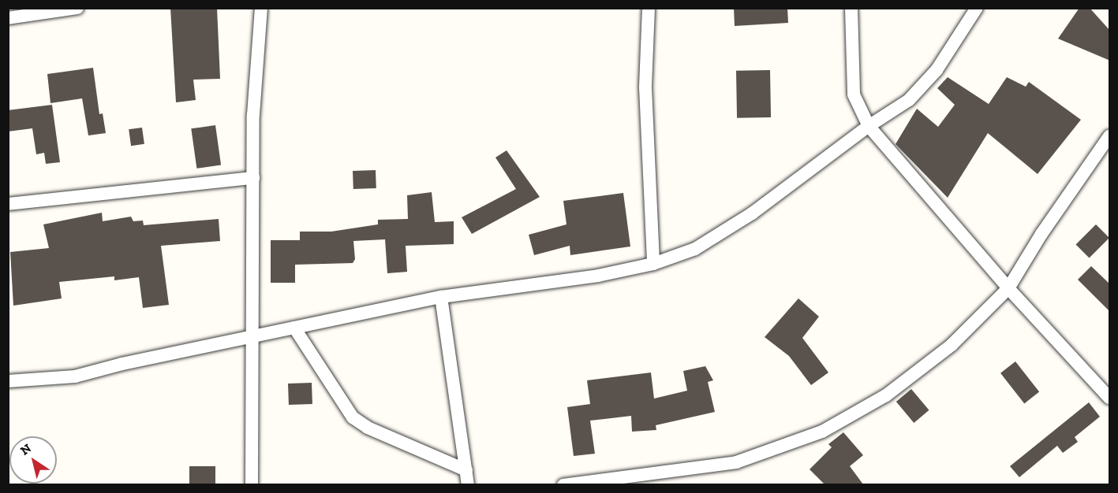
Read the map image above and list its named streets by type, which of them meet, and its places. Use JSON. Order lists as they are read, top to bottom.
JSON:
{
  "north": "top left"
}
